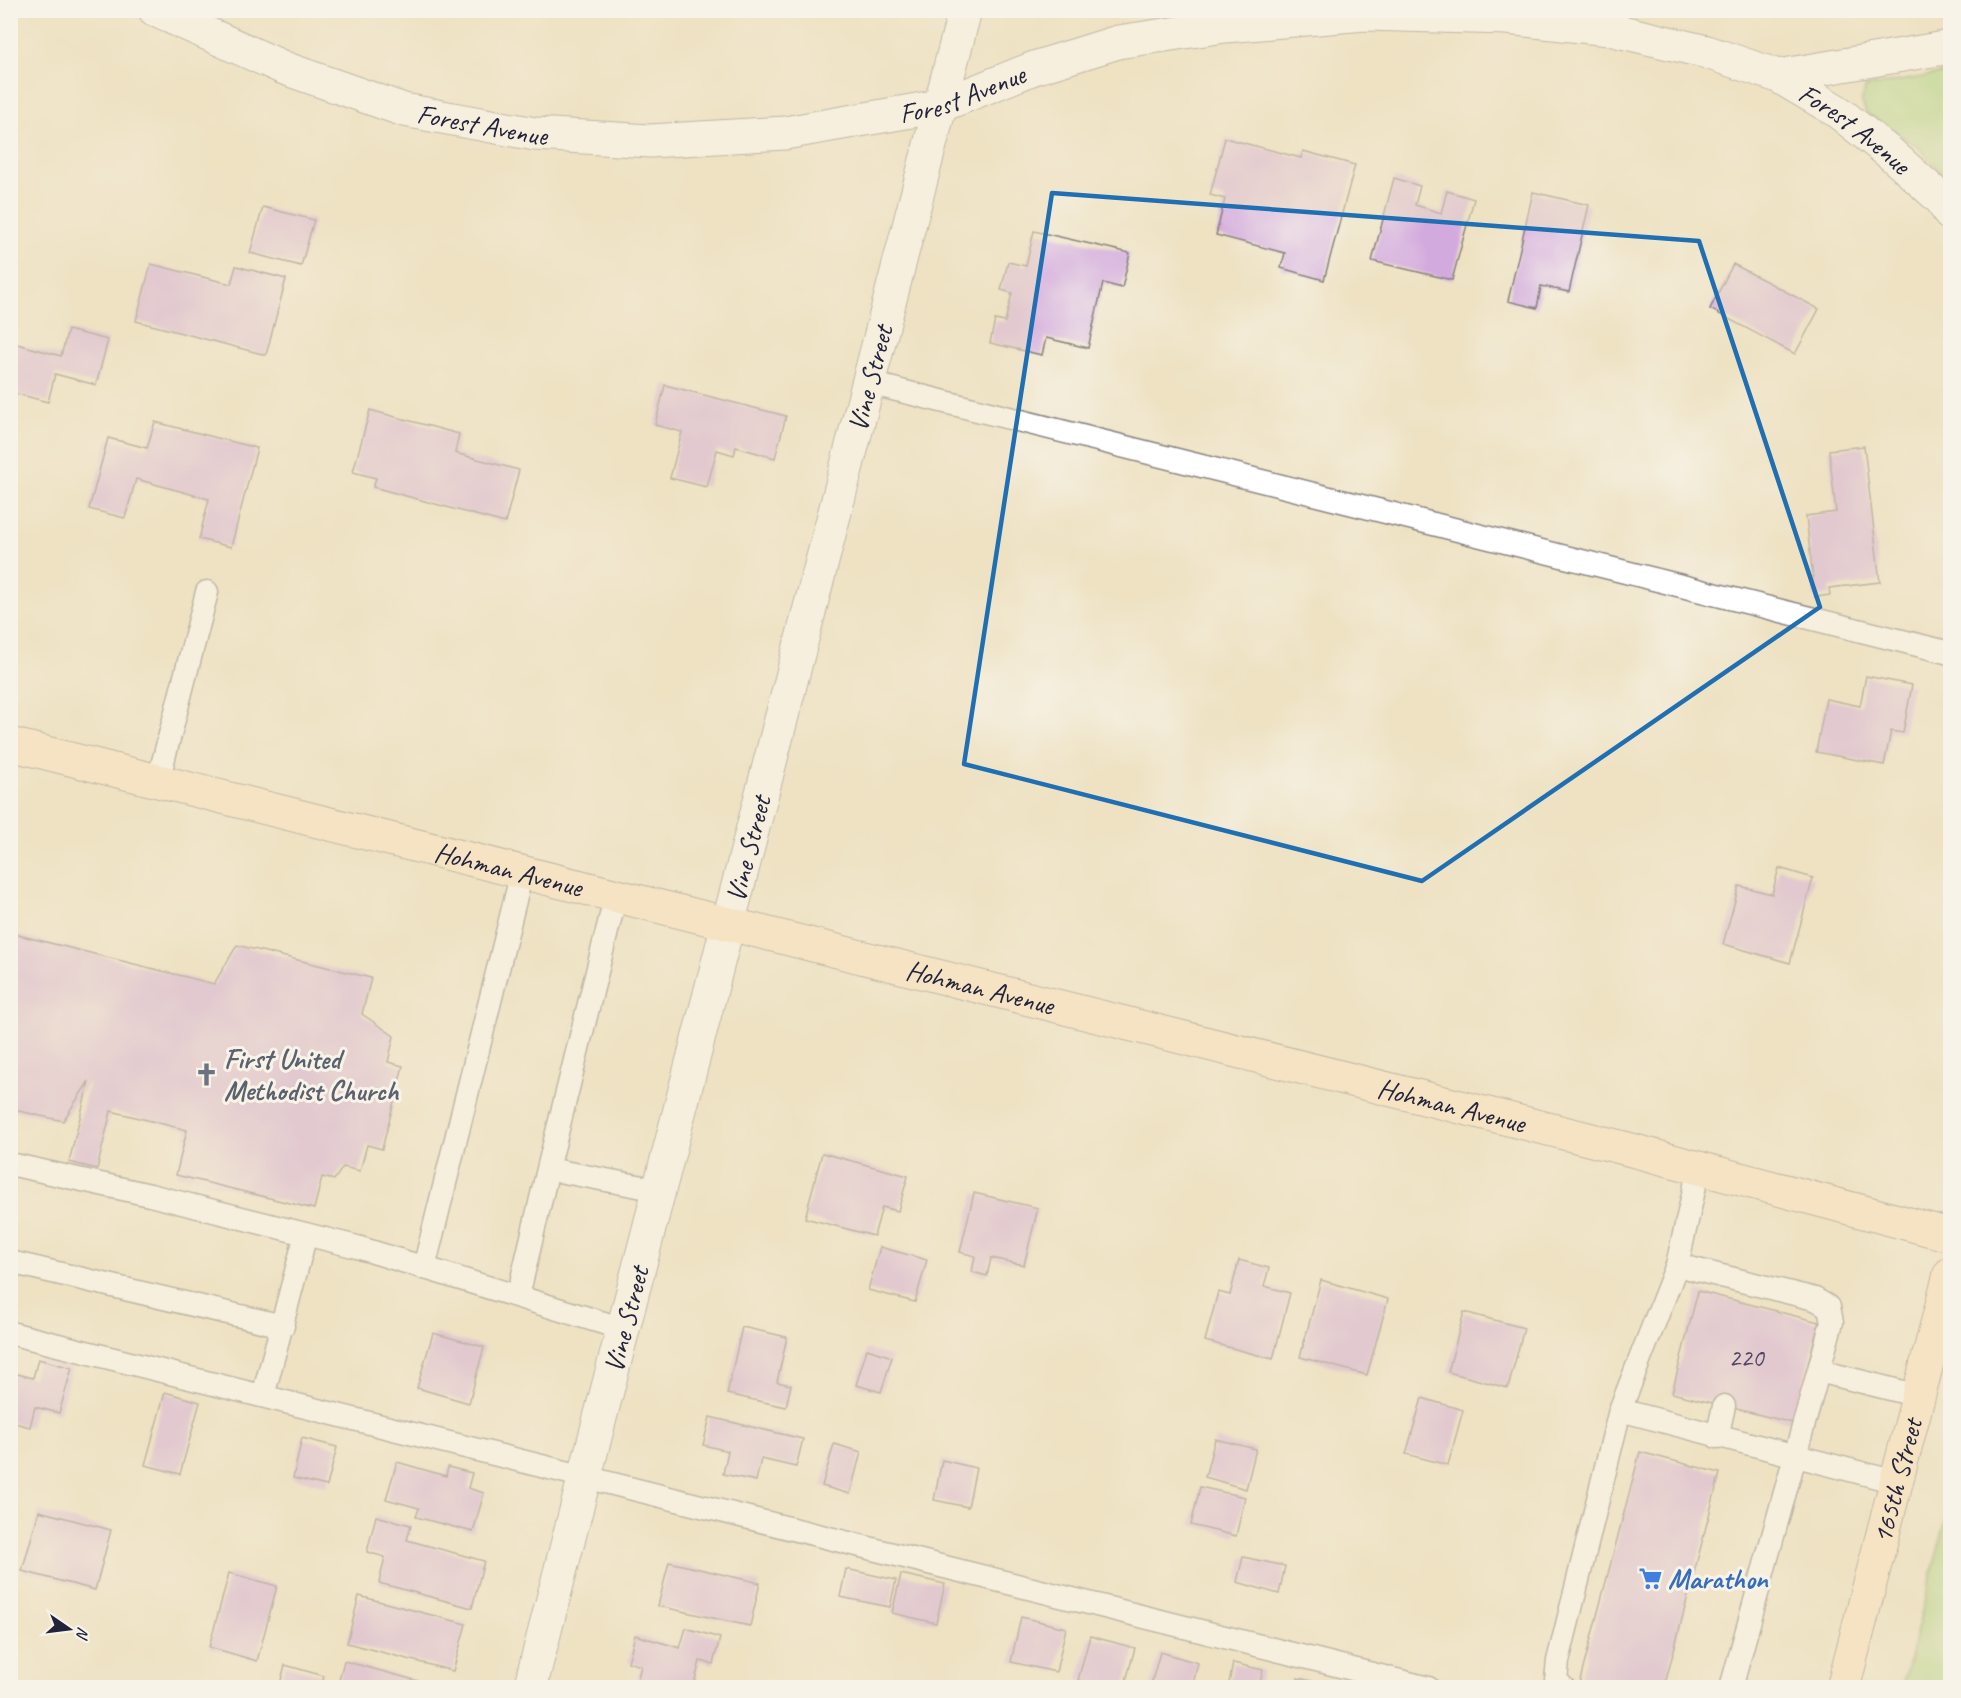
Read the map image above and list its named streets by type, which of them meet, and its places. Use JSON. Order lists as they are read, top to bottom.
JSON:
{
  "streets": {
    "main road": ["Hohman Avenue", "165th Street"],
    "street": ["Forest Avenue", "Vine Street"]
  },
  "crossings": [
    ["Forest Avenue", "Vine Street"],
    ["Vine Street", "Hohman Avenue"]
  ],
  "places": {
    "church": ["First United Methodist Church"],
    "supermarket": ["Marathon"]
  },
  "house_numbers": ["220"],
  "north": "right"
}
